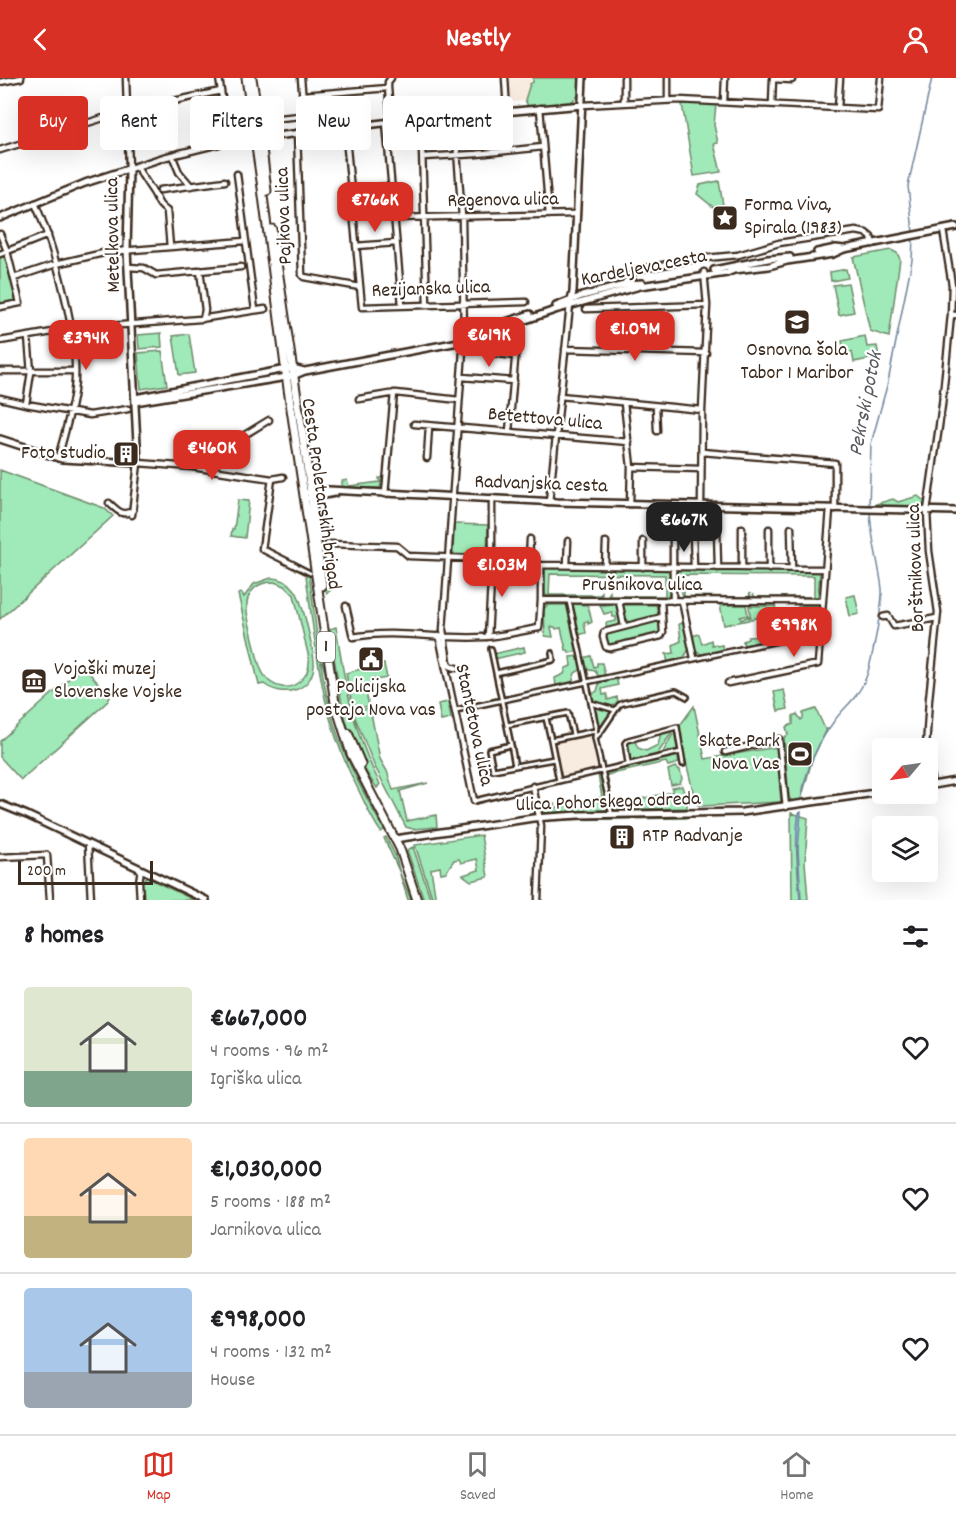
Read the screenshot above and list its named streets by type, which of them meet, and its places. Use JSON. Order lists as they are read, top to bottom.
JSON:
{
  "streets": {
    "main road": ["Cesta Proletarskih brigad", "1"],
    "street": [
      "Regenova ulica",
      "Pajkova ulica",
      "Metelkova ulica",
      "Kardeljeva cesta",
      "Rezijanska ulica",
      "Betettova ulica",
      "Radvanjska cesta",
      "Borštnikova ulica",
      "Prušnikova ulica",
      "Stantetova ulica",
      "Ulica Pohorskega odreda"
    ]
  },
  "crossings": [
    ["Pajkova ulica", "Rezijanska ulica"],
    ["Metelkova ulica", "Kardeljeva cesta"],
    ["Kardeljeva cesta", "Cesta Proletarskih brigad"],
    ["Kardeljeva cesta", "Borštnikova ulica"],
    ["Radvanjska cesta", "Cesta Proletarskih brigad"],
    ["Radvanjska cesta", "Borštnikova ulica"],
    ["Cesta Proletarskih brigad", "Ulica Pohorskega odreda"]
  ],
  "water": ["Pekrski potok"],
  "places": {
    "place": ["Forma Viva, Spirala (1983)"],
    "school or university": ["Osnovna šola Tabor 1 Maribor"],
    "building": ["Foto studio", "RTP Radvanje"],
    "public building": ["Policijska postaja Nova vas"],
    "museum": ["Vojaški muzej Slovenske Vojske"],
    "sports": ["Skate Park Nova Vas"]
  },
  "scale_bar": "200 m",
  "north": "bottom left",
  "page": {
    "header": "Nestly",
    "chip": [
      "Buy",
      "Rent",
      "Filters",
      "New",
      "Apartment"
    ],
    "price": [
      "€766K",
      "€1.09M",
      "€619K",
      "€394K",
      "€460K",
      "€667K",
      "€1.03M",
      "€998K"
    ],
    "scale": "200 m",
    "heading": "8 homes",
    "list": [
      {
        "name": "€667,000",
        "note": "4 rooms · 96 m² · Igriška ulica"
      },
      {
        "name": "€1,030,000",
        "note": "5 rooms · 188 m² · Jarnikova ulica"
      },
      {
        "name": "€998,000",
        "note": "4 rooms · 132 m² · House"
      }
    ],
    "tabs": ["Map", "Saved", "Home"]
  }
}
